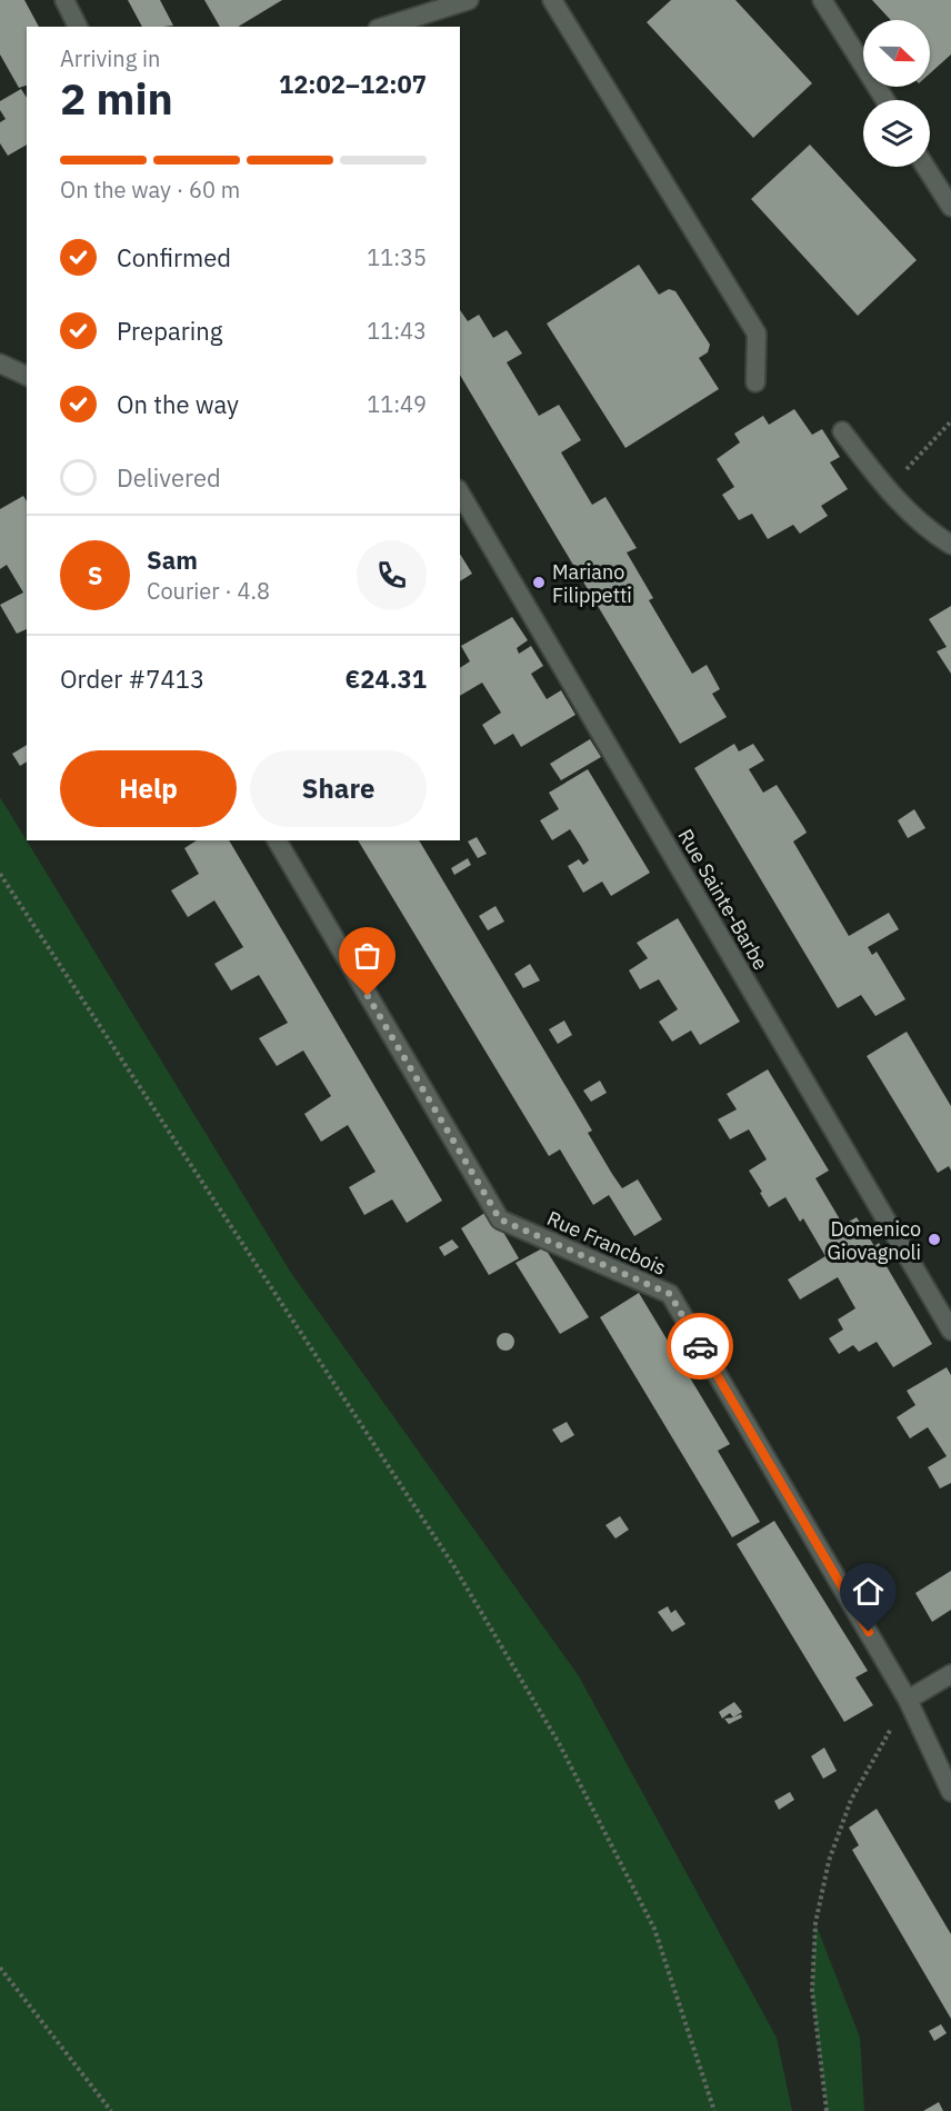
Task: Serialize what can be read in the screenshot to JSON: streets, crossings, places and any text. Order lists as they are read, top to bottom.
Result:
{
  "streets": {
    "street": ["Rue Sainte-Barbe", "Rue Francbois"]
  },
  "places": ["Mariano Filippetti", "Domenico Giovagnoli"],
  "north": "right",
  "page": {
    "heading": ["2 min", "Arriving in", "12:02–12:07"],
    "panel": [
      "Sam",
      "Courier · 4.8",
      "Order #7413",
      "€24.31"
    ],
    "bar": "On the way · 60 m",
    "list": [
      ["Confirmed", "11:35"],
      ["Preparing", "11:43"],
      ["On the way", "11:49"],
      "Delivered"
    ],
    "round": "S",
    "buttons": ["Help", "Share"]
  }
}
